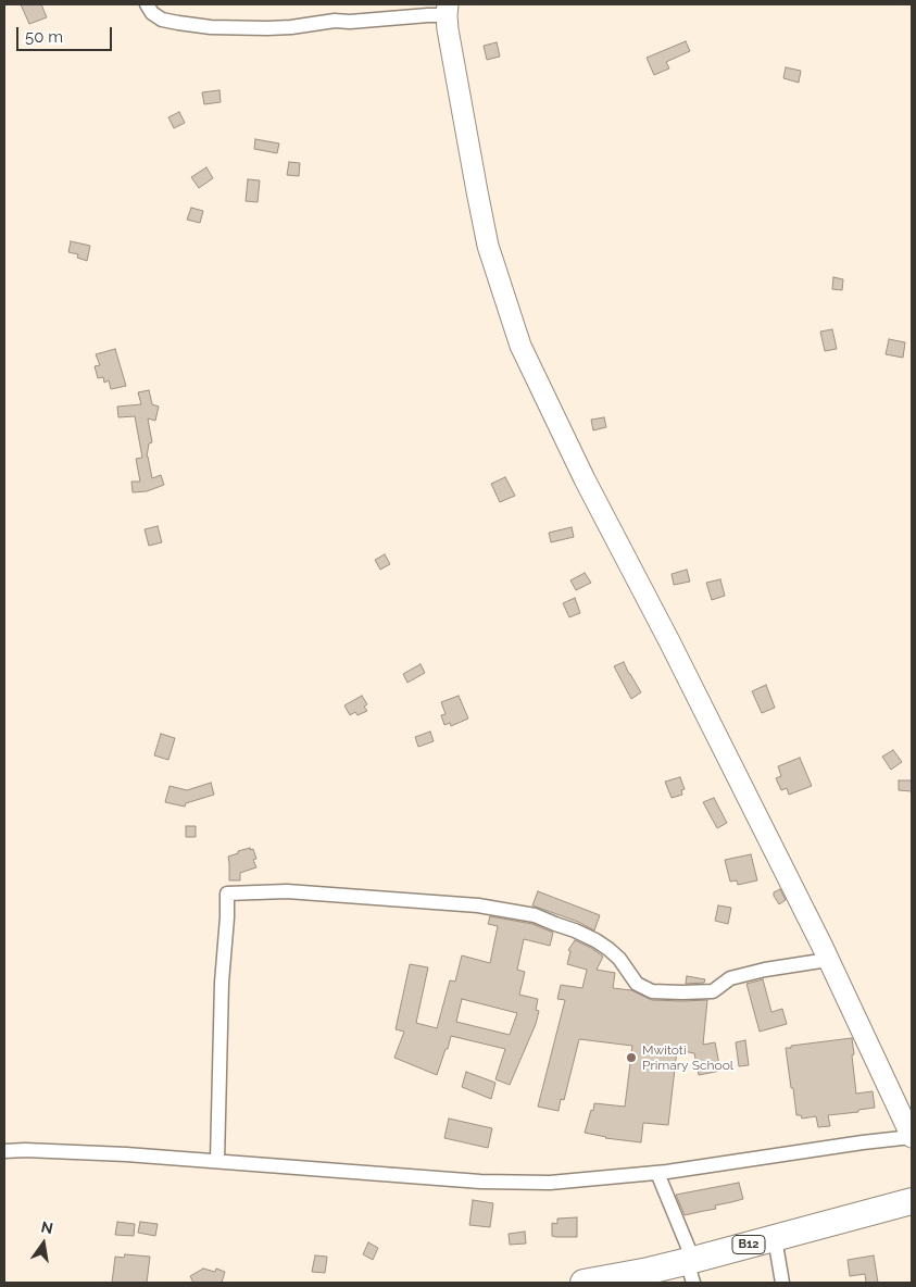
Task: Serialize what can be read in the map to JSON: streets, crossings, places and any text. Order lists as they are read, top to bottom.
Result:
{
  "streets": {
    "highway": ["B12"]
  },
  "places": ["Mwitoti Primary School"],
  "scale_bar": "50 m",
  "north": "top"
}
